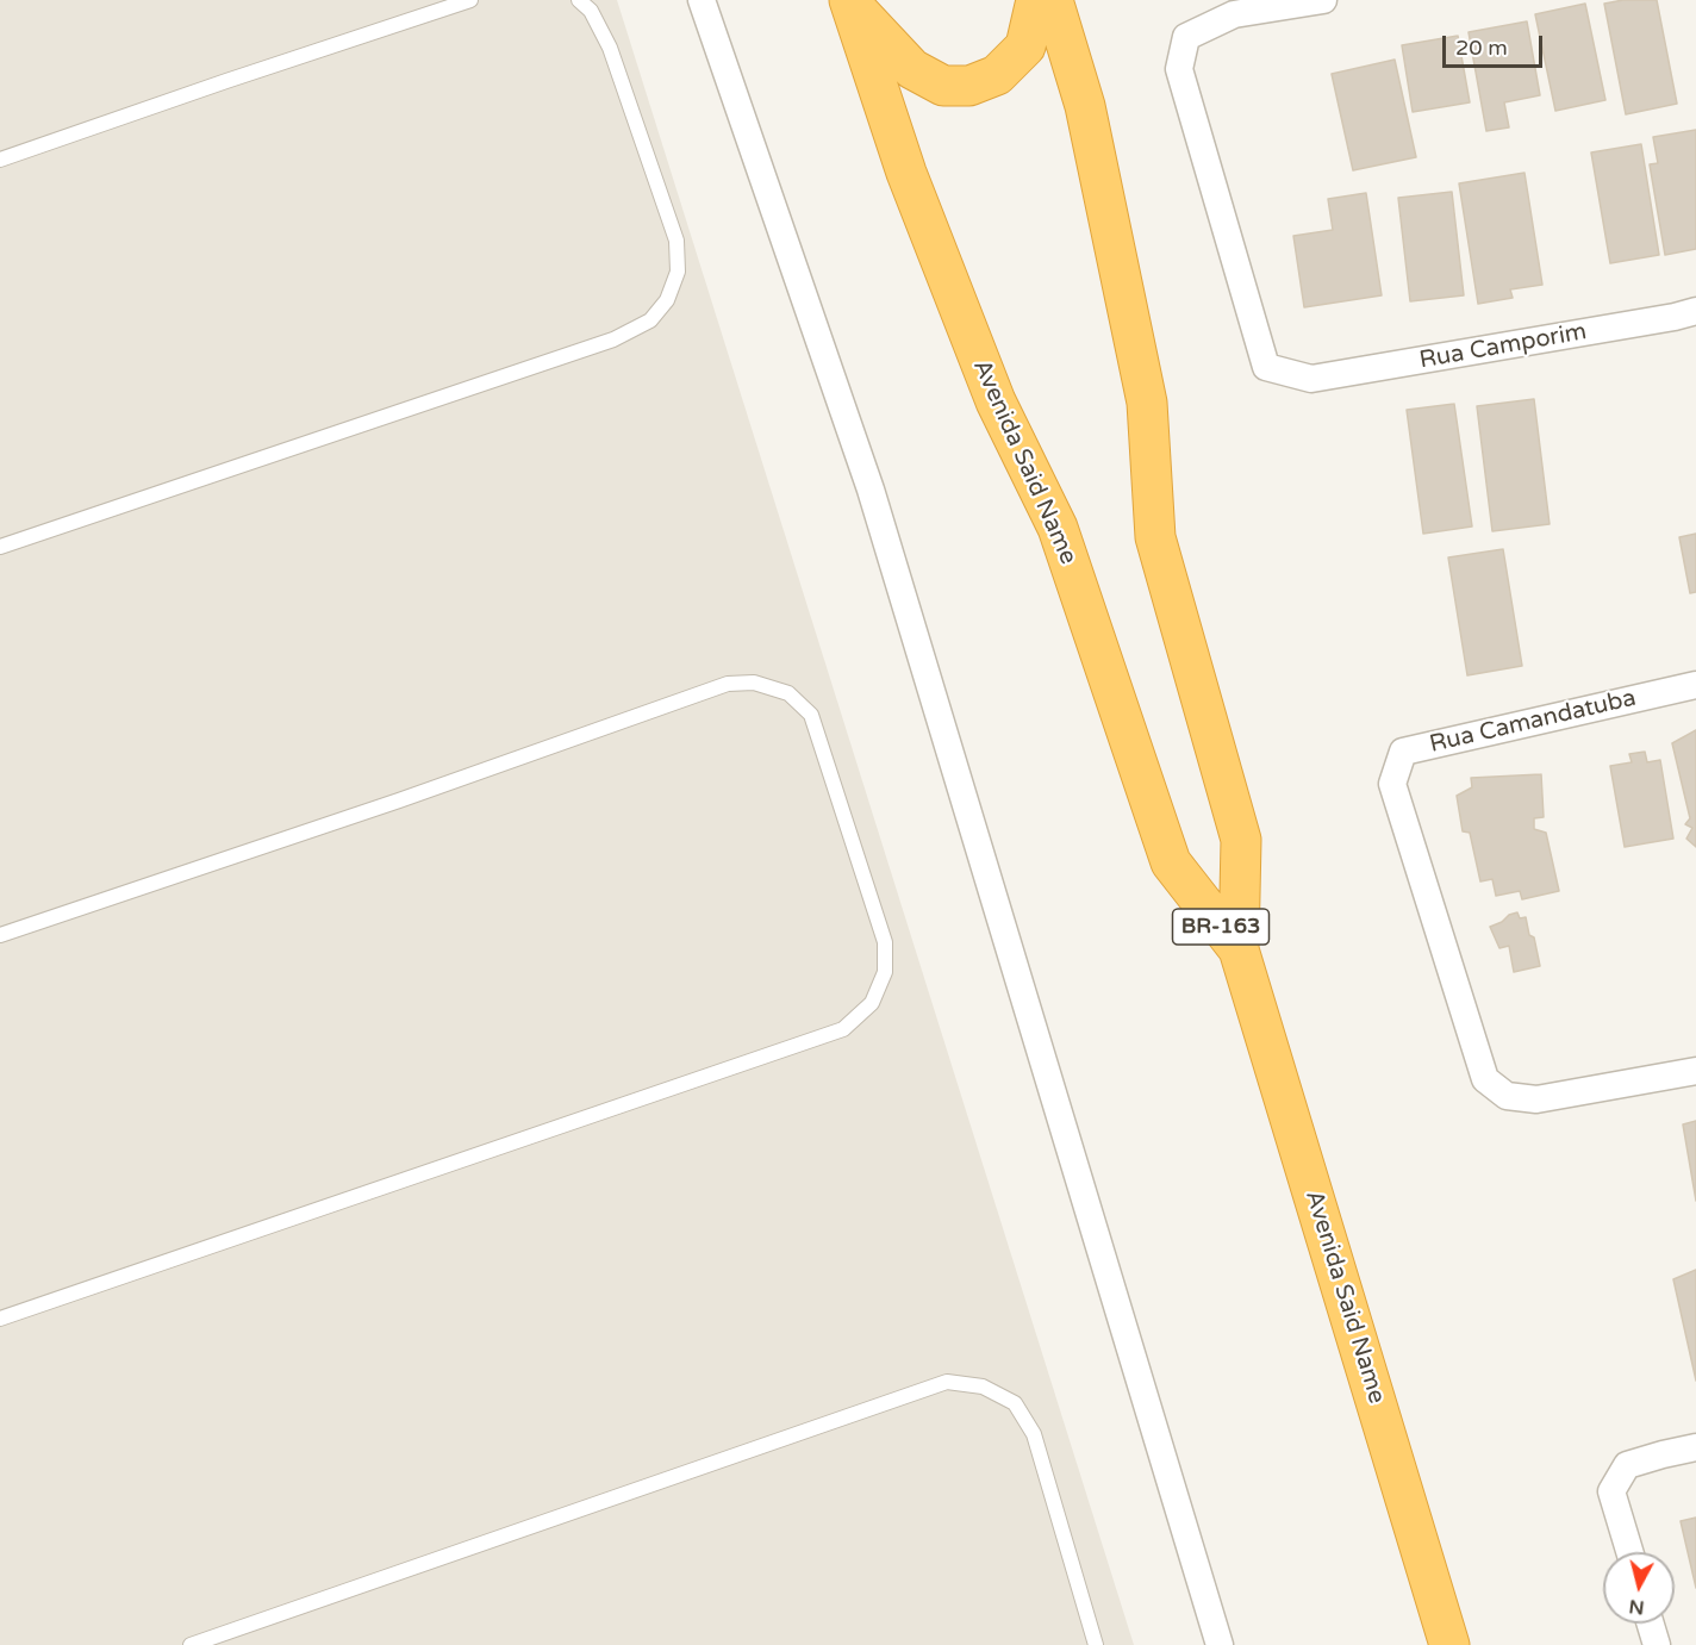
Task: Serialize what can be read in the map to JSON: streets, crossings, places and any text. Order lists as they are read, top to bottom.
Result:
{
  "streets": {
    "highway": ["Avenida Said Name", "BR-163"],
    "street": ["Rua Camporim", "Rua Camandatuba"]
  },
  "scale_bar": "20 m",
  "north": "bottom"
}
